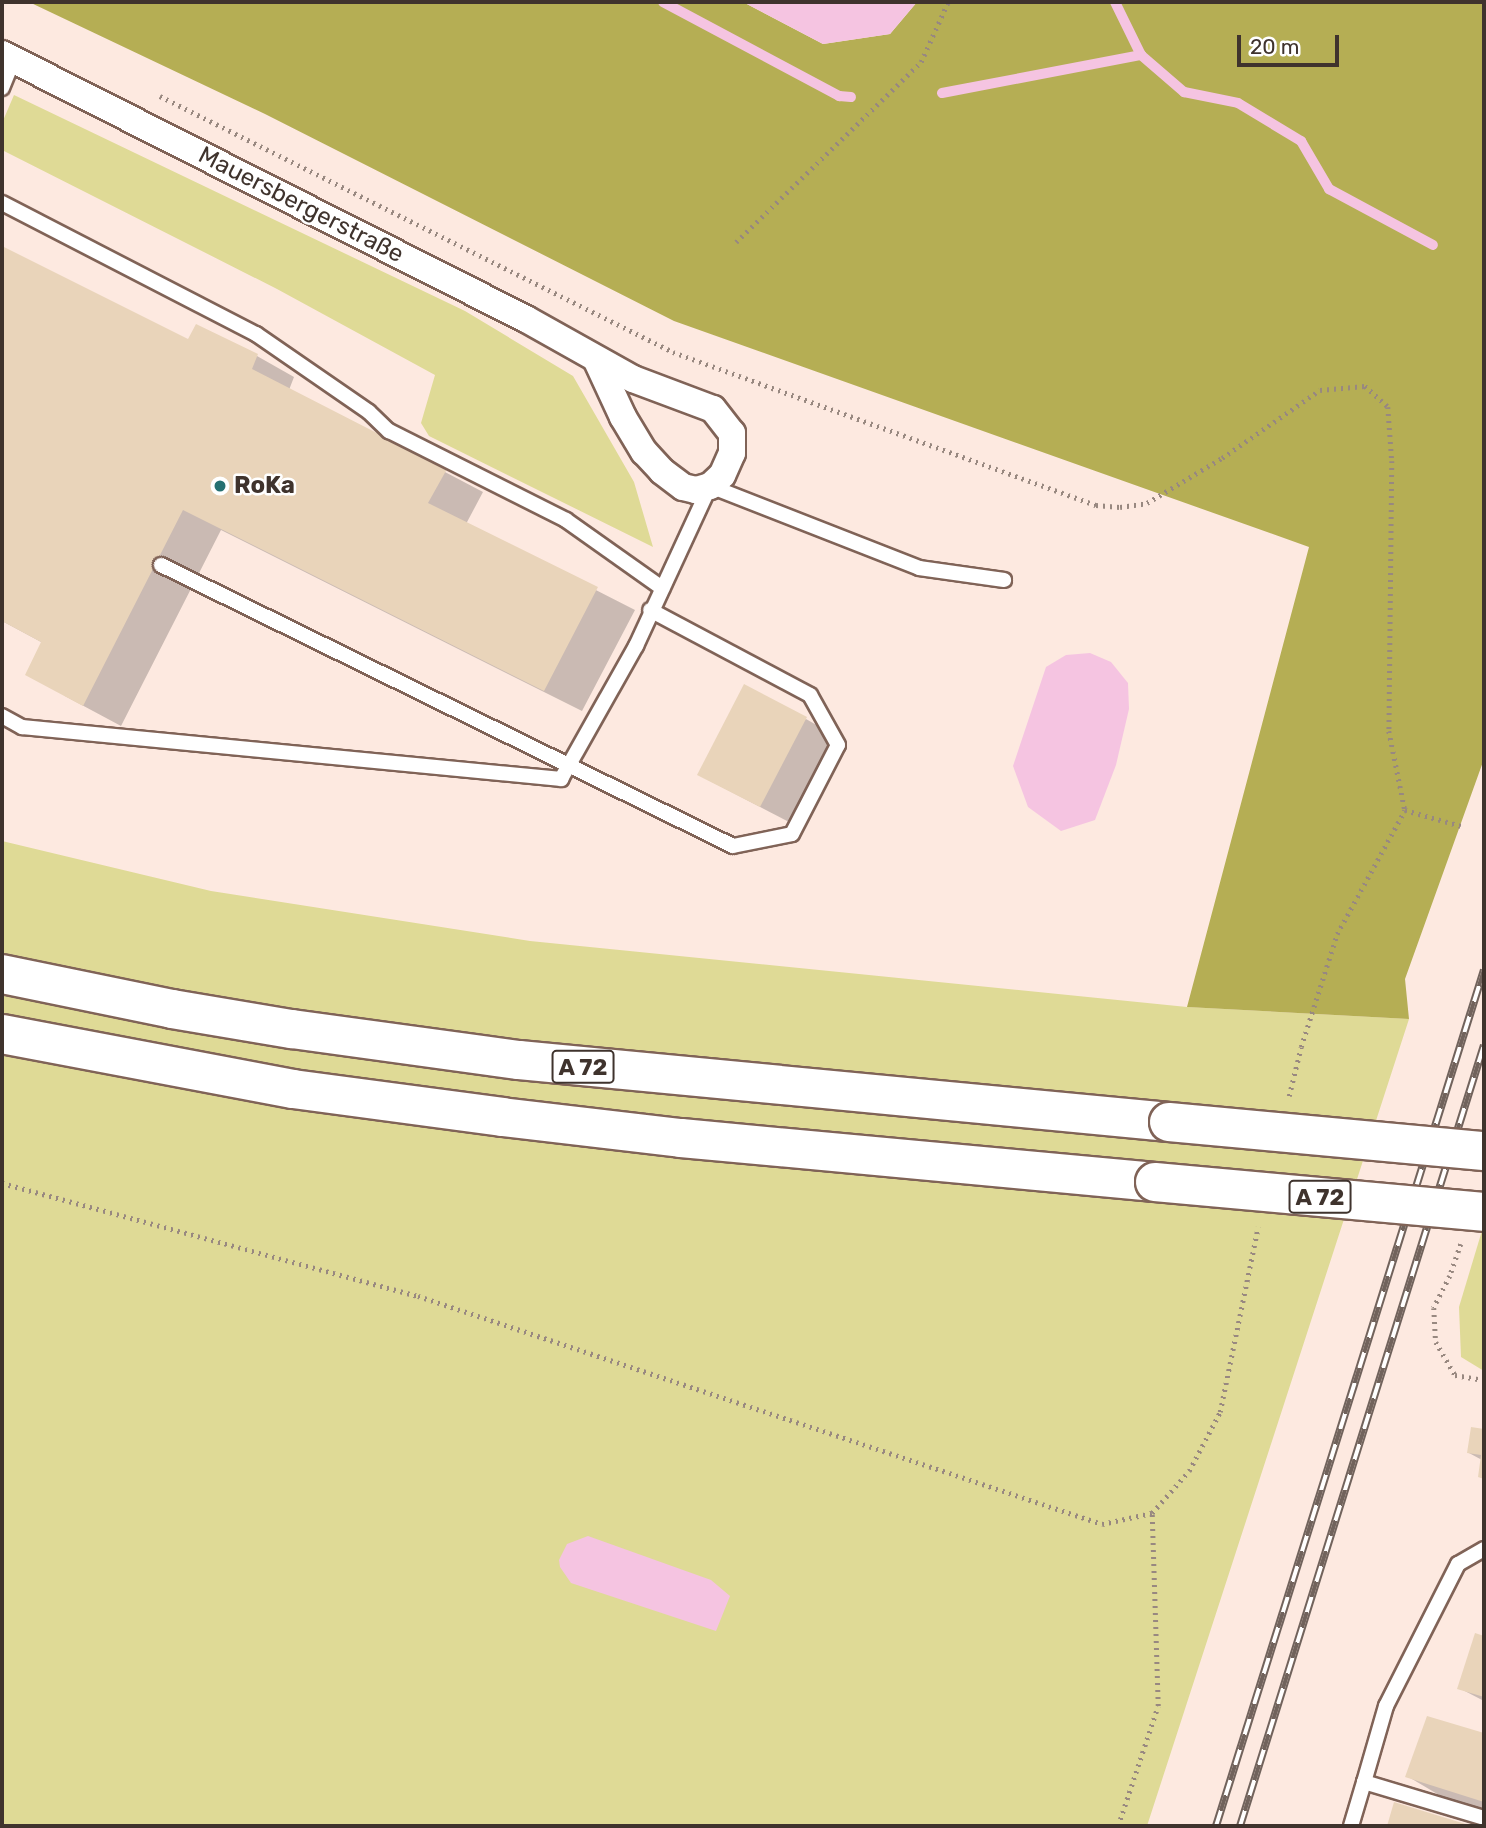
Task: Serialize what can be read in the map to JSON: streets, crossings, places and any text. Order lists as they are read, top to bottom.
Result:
{
  "streets": {
    "highway": ["A 72"],
    "street": ["Mauersbergerstraße"]
  },
  "places": ["RoKa"],
  "scale_bar": "20 m"
}
